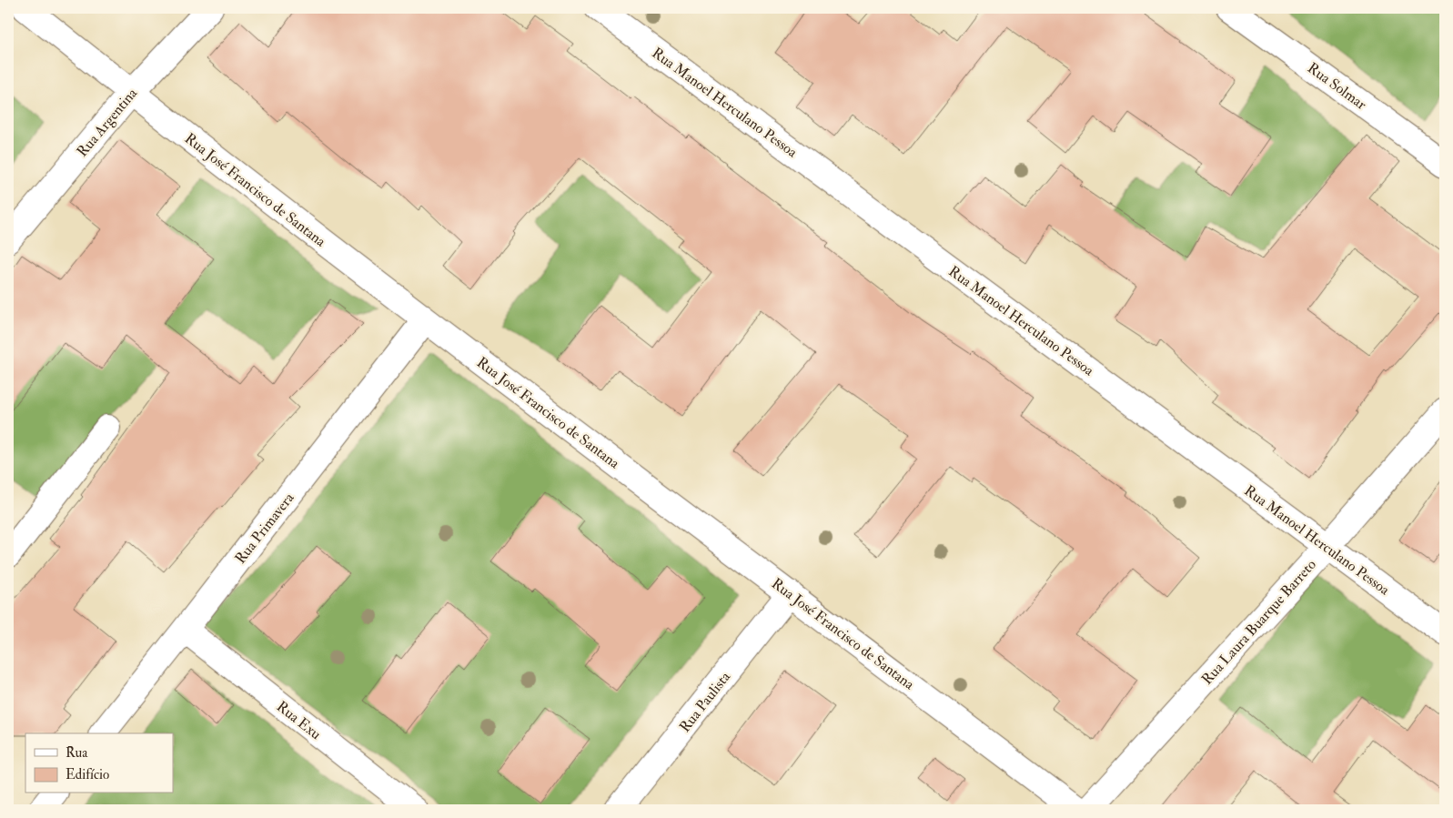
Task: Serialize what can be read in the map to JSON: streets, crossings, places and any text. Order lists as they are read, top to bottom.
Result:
{
  "streets": {
    "street": [
      "Rua Solmar",
      "Rua Manoel Herculano Pessoa",
      "Rua Argentina",
      "Rua José Francisco de Santana",
      "Rua Primavera",
      "Rua Laura Buarque Barreto",
      "Rua Paulista",
      "Rua Exu"
    ]
  },
  "crossings": [
    ["Rua Manoel Herculano Pessoa", "Rua Laura Buarque Barreto"],
    ["Rua Argentina", "Rua José Francisco de Santana"],
    ["Rua José Francisco de Santana", "Rua Primavera"],
    ["Rua José Francisco de Santana", "Rua Paulista"],
    ["Rua Primavera", "Rua Exu"]
  ],
  "legend": ["Rua", "Edifício"]
}
